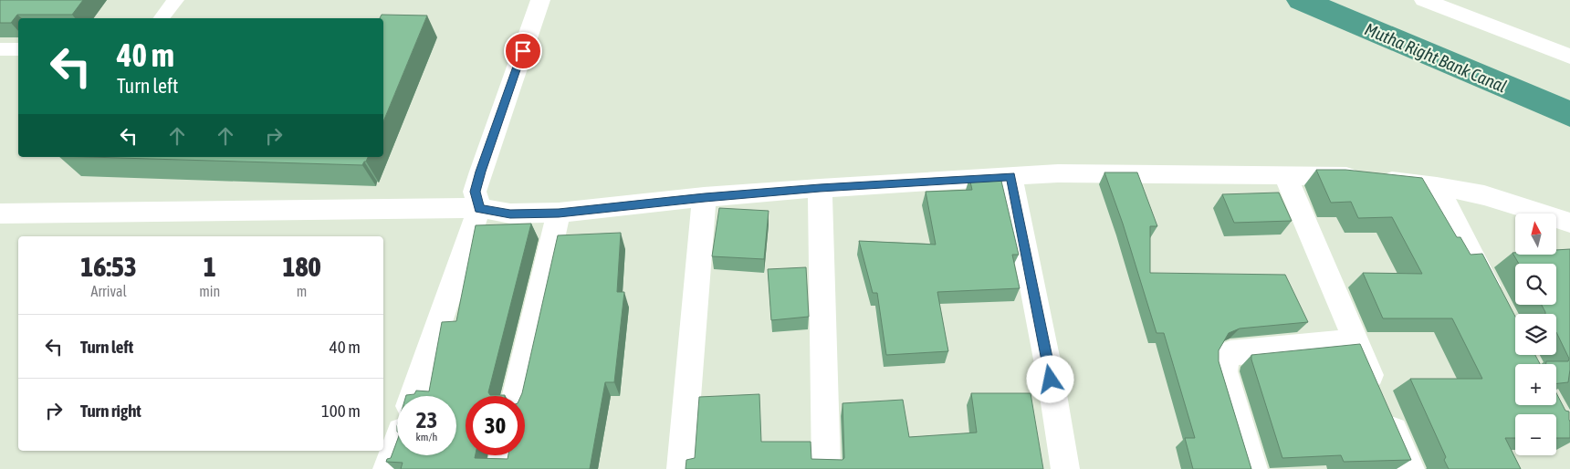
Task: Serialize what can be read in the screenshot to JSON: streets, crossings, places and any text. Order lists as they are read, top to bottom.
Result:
{
  "water": ["Mutha Right Bank Canal"],
  "north": "top",
  "page": {
    "turn": ["40 m", "Turn left"],
    "map_buttons": ["+", "−"],
    "eta": [
      "16:53",
      "Arrival",
      "1",
      "min",
      "180",
      "m"
    ],
    "list": [
      {
        "name": "Turn left",
        "value": "40 m"
      },
      {
        "name": "Turn right",
        "value": "100 m"
      }
    ],
    "speed": "23 km/h",
    "limit": "30"
  }
}
